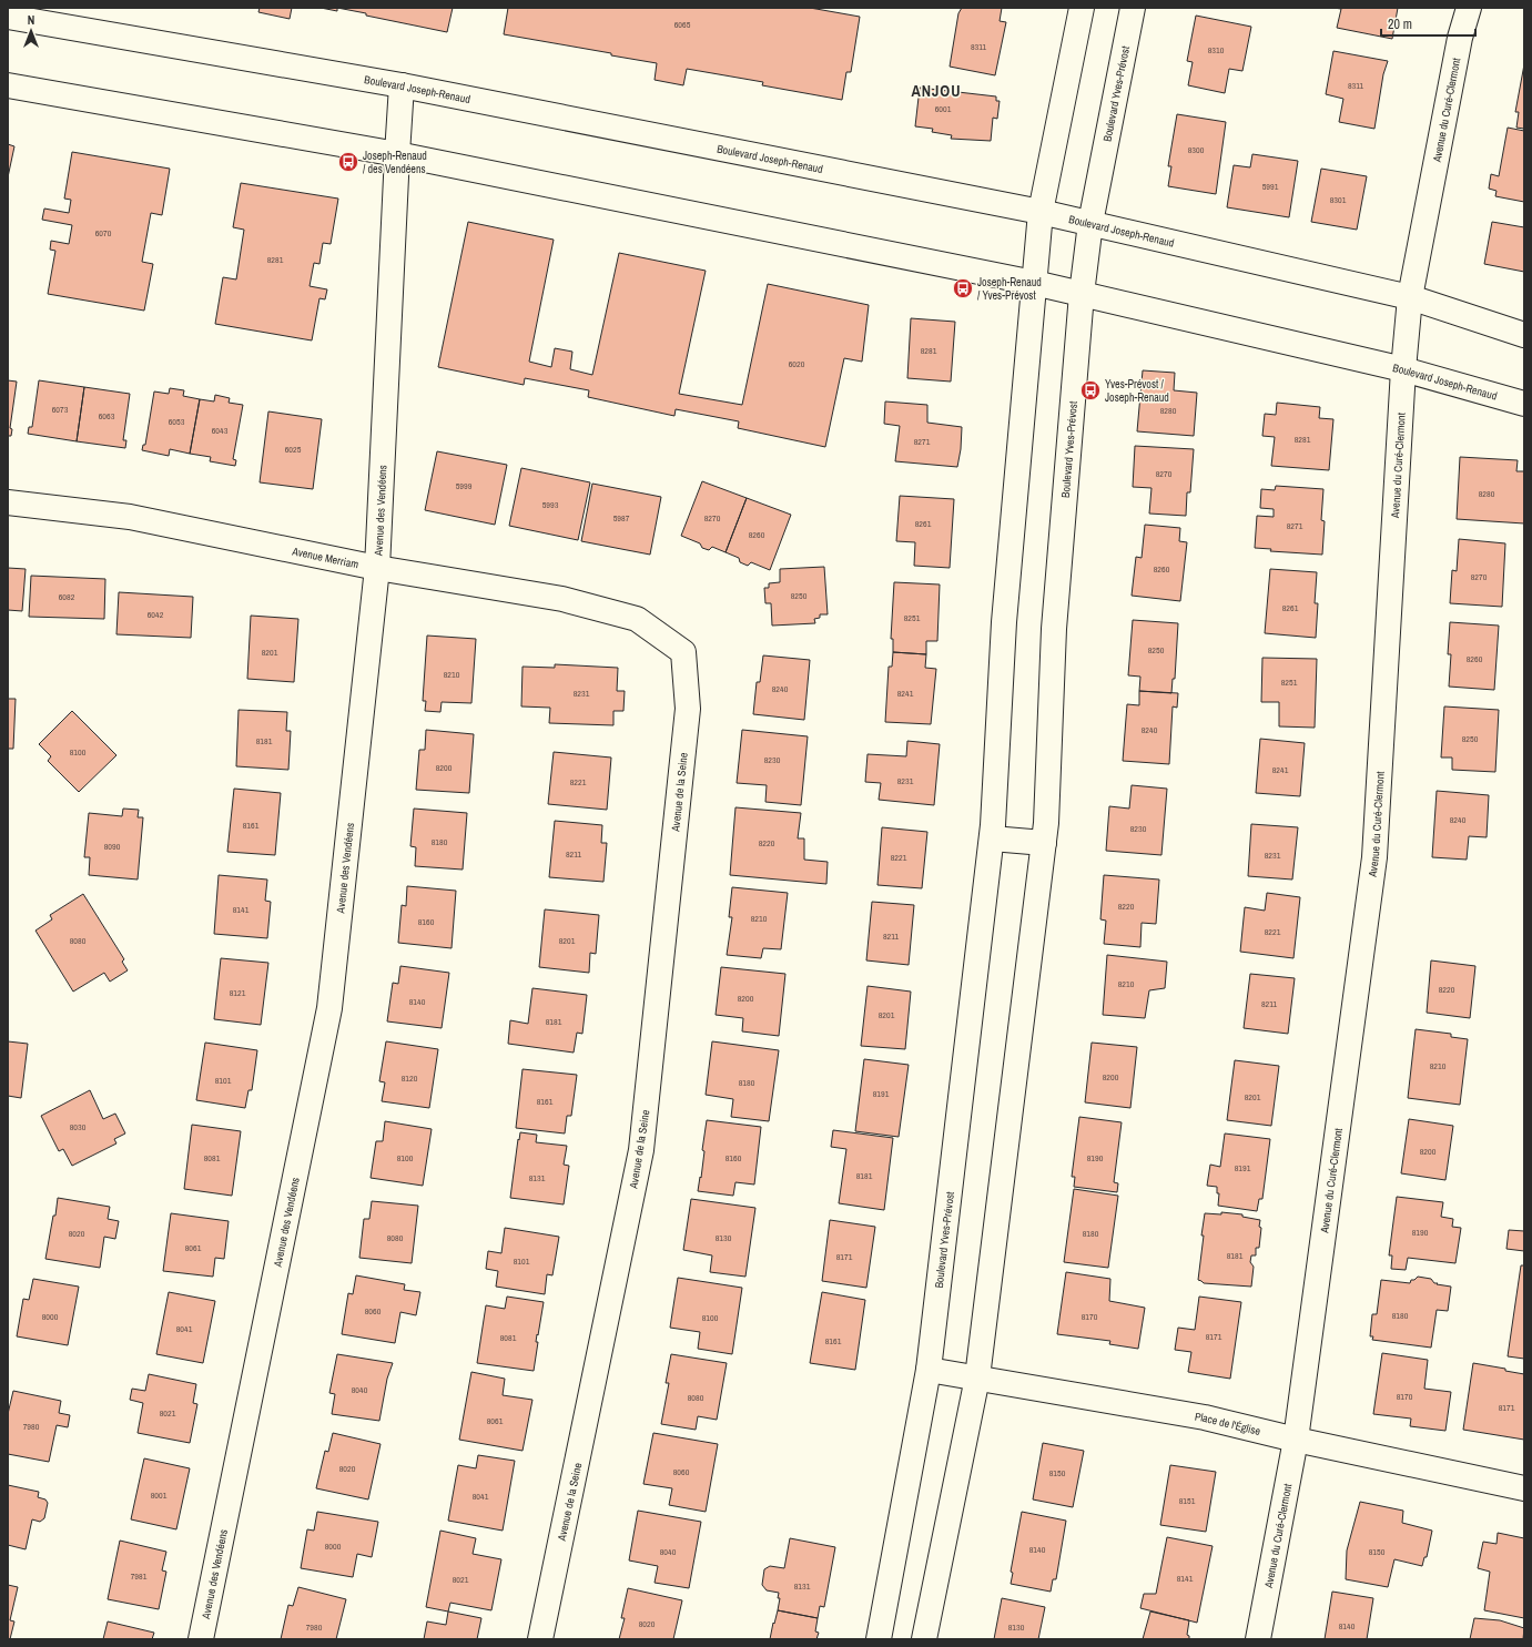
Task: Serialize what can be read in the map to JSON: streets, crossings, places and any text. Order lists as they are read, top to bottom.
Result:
{
  "streets": {
    "street": [
      "Boulevard Joseph-Renaud",
      "Boulevard Yves-Prévost",
      "Avenue du Curé-Clermont",
      "Avenue des Vendéens",
      "Avenue Merriam",
      "Avenue de la Seine",
      "Place de l'Église"
    ]
  },
  "crossings": [
    ["Boulevard Joseph-Renaud", "Boulevard Yves-Prévost"],
    ["Boulevard Joseph-Renaud", "Avenue du Curé-Clermont"],
    ["Boulevard Joseph-Renaud", "Avenue des Vendéens"],
    ["Boulevard Yves-Prévost", "Place de l'Église"],
    ["Avenue du Curé-Clermont", "Place de l'Église"],
    ["Avenue des Vendéens", "Avenue Merriam"],
    ["Avenue Merriam", "Avenue de la Seine"]
  ],
  "districts": ["ANJOU"],
  "places": {
    "bus stop": ["Joseph-Renaud / des Vendéens", "Joseph-Renaud / Yves-Prévost", "Yves-Prévost / Joseph-Renaud"]
  },
  "house_numbers": [
    "6065",
    "8311",
    "8310",
    "8311",
    "6001",
    "8300",
    "5991",
    "8301",
    "6070",
    "8281",
    "8281",
    "6020",
    "6073",
    "8280",
    "6063",
    "6053",
    "6043",
    "8281",
    "8271",
    "6025",
    "8270",
    "5999",
    "8280",
    "5993",
    "5987",
    "8270",
    "8261",
    "8271",
    "8260",
    "8260",
    "8270",
    "8250",
    "6082",
    "8261",
    "6042",
    "8251",
    "8250",
    "8201",
    "8260",
    "8210",
    "8251",
    "8240",
    "8231",
    "8241",
    "8240",
    "8250",
    "8181",
    "8100",
    "8230",
    "8200",
    "8241",
    "8231",
    "8221",
    "8240",
    "8161",
    "8230",
    "8180",
    "8220",
    "8090",
    "8211",
    "8231",
    "8221",
    "8220",
    "8141",
    "8210",
    "8160",
    "8221",
    "8211",
    "8080",
    "8201",
    "8210",
    "8220",
    "8121",
    "8200",
    "8140",
    "8211",
    "8201",
    "8181",
    "8210",
    "8200",
    "8120",
    "8101",
    "8180",
    "8191",
    "8201",
    "8161",
    "8030",
    "8200",
    "8081",
    "8100",
    "8160",
    "8190",
    "8191",
    "8181",
    "8131",
    "8190",
    "8020",
    "8180",
    "8080",
    "8130",
    "8061",
    "8181",
    "8171",
    "8101",
    "8060",
    "8180",
    "8000",
    "8170",
    "8100",
    "8041",
    "8171",
    "8081",
    "8161",
    "8040",
    "8170",
    "8080",
    "8171",
    "8021",
    "8061",
    "7980",
    "8020",
    "8060",
    "8150",
    "8001",
    "8041",
    "8151",
    "8000",
    "8140",
    "8040",
    "8150",
    "7981",
    "8141",
    "8021",
    "8131",
    "8020",
    "8140",
    "7980",
    "8130"
  ],
  "scale_bar": "20 m",
  "north": "top"
}
